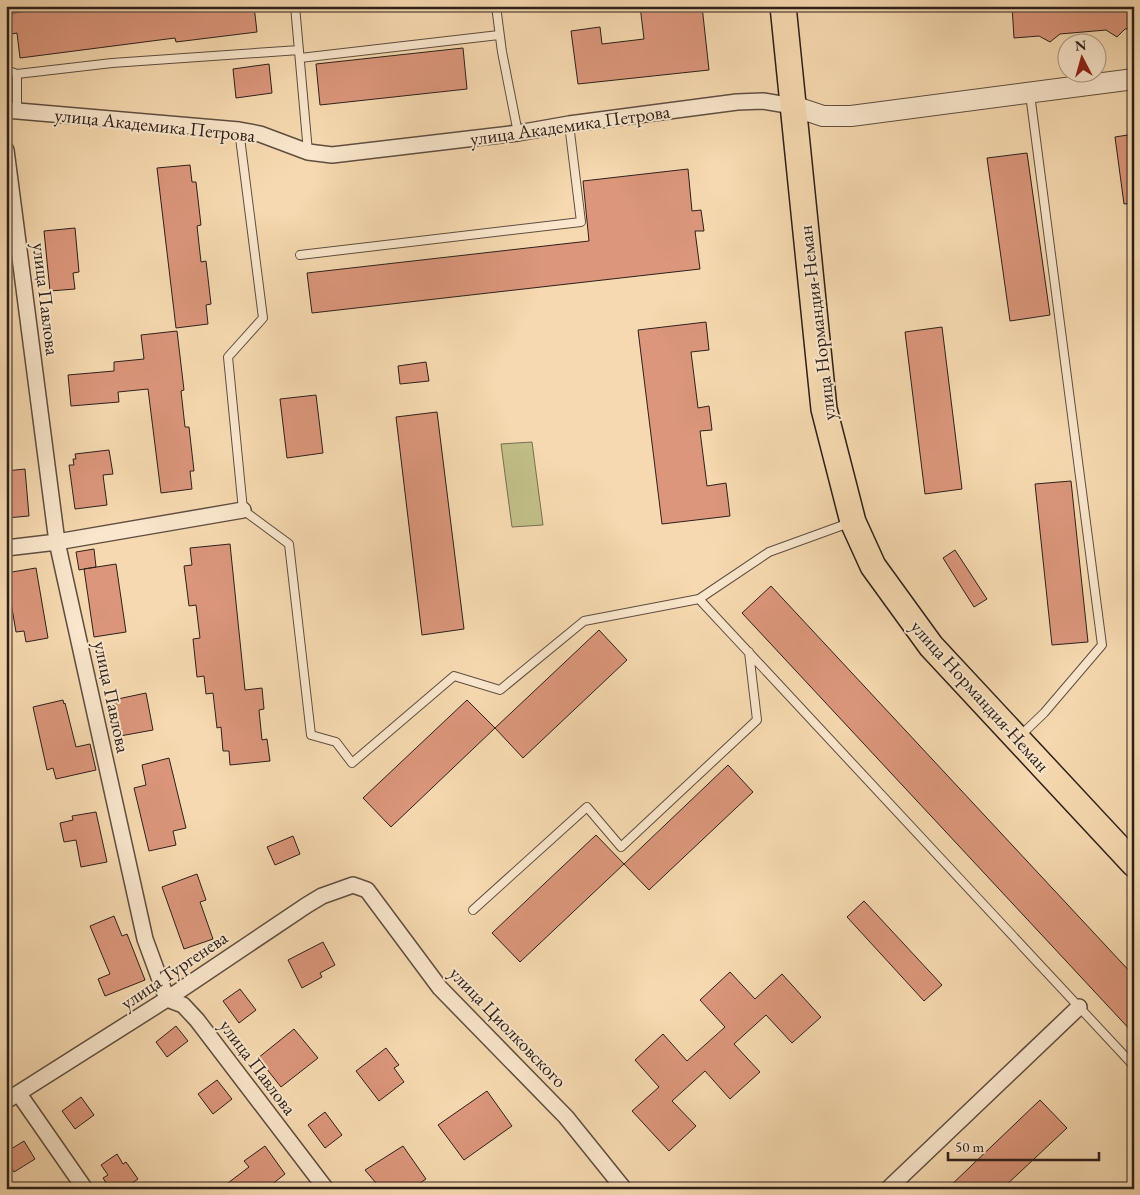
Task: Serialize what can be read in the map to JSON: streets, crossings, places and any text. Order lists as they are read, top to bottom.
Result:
{
  "streets": {
    "main road": ["улица Нормандия-Неман"],
    "street": [
      "улица Академика Петрова",
      "улица Павлова",
      "улица Тургенева",
      "улица Циолковского"
    ]
  },
  "crossings": [
    ["улица Академика Петрова", "улица Нормандия-Неман"],
    ["улица Павлова", "улица Тургенева"],
    ["улица Тургенева", "улица Циолковского"]
  ],
  "scale_bar": "50 m",
  "north": "top"
}
